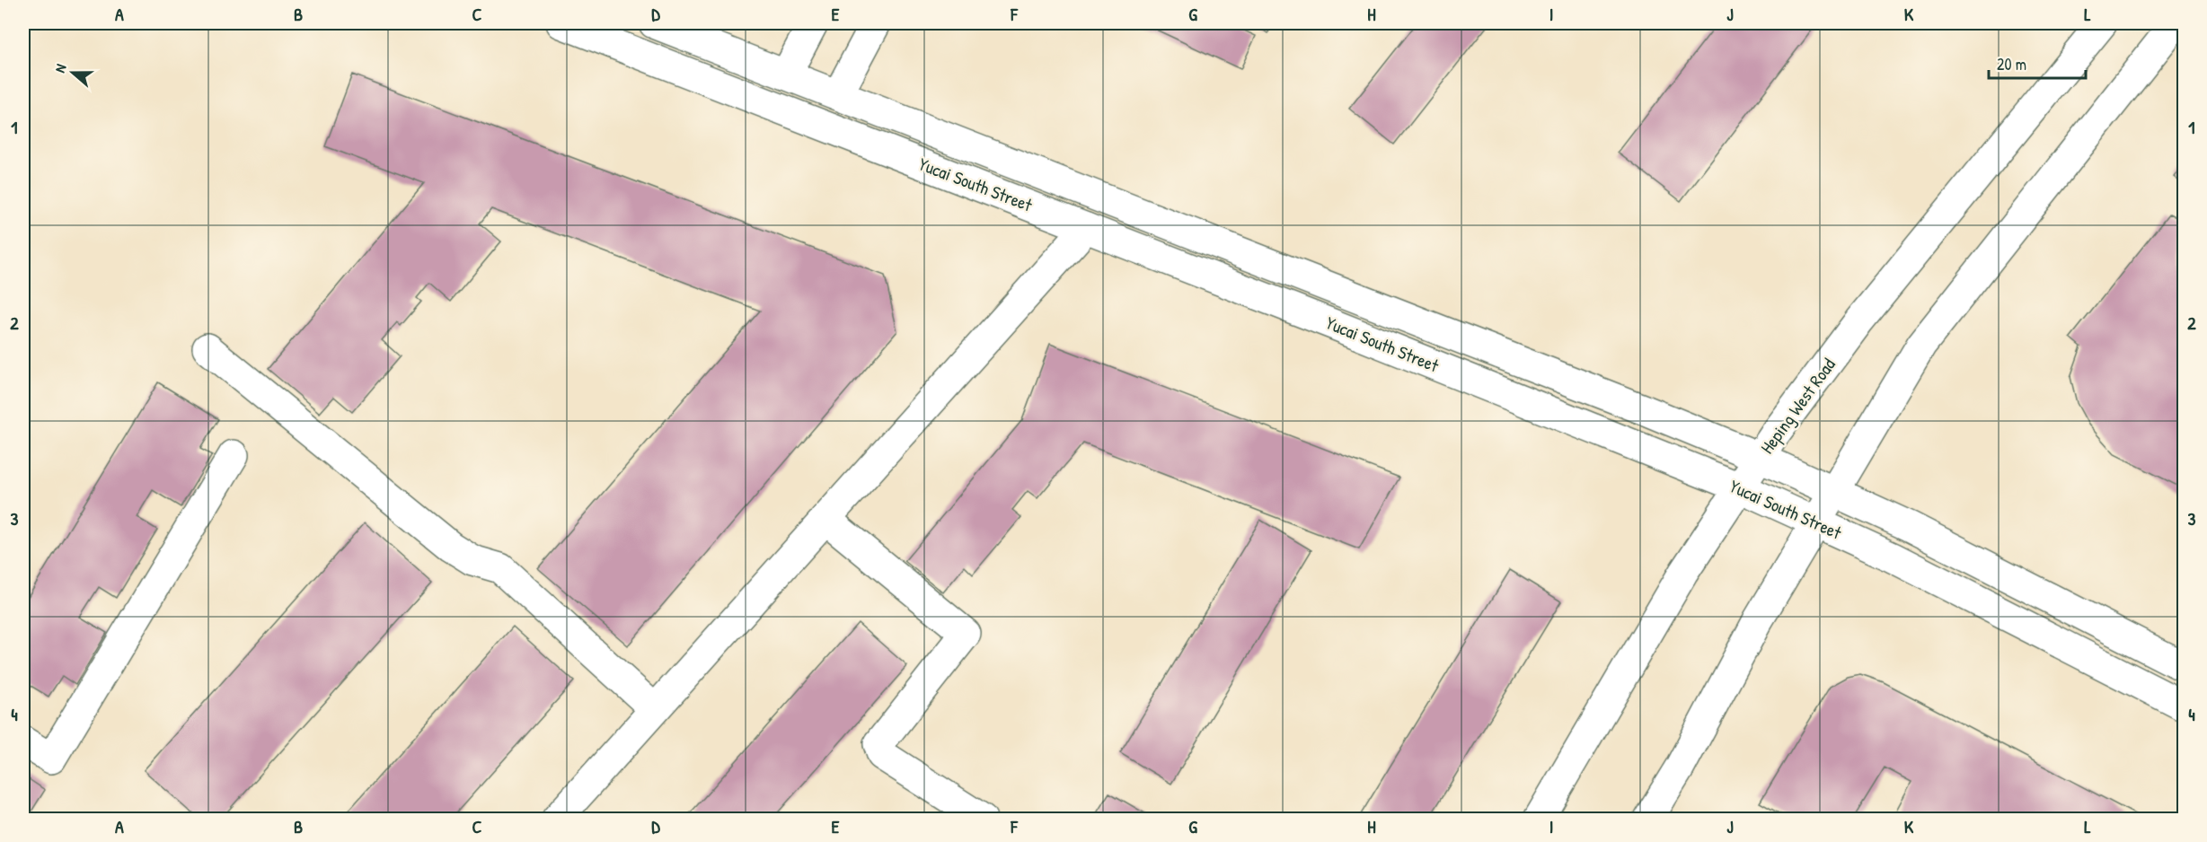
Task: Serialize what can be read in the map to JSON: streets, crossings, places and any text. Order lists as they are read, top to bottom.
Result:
{
  "streets": {
    "main road": ["Yucai South Street", "Heping West Road"]
  },
  "crossings": [
    ["Yucai South Street", "Heping West Road"]
  ],
  "scale_bar": "20 m",
  "north": "left",
  "grid": {
    "columns": [
      "A",
      "B",
      "C",
      "D",
      "E",
      "F",
      "G",
      "H",
      "I",
      "J",
      "K",
      "L"
    ],
    "rows": [
      "1",
      "2",
      "3",
      "4"
    ]
  }
}
